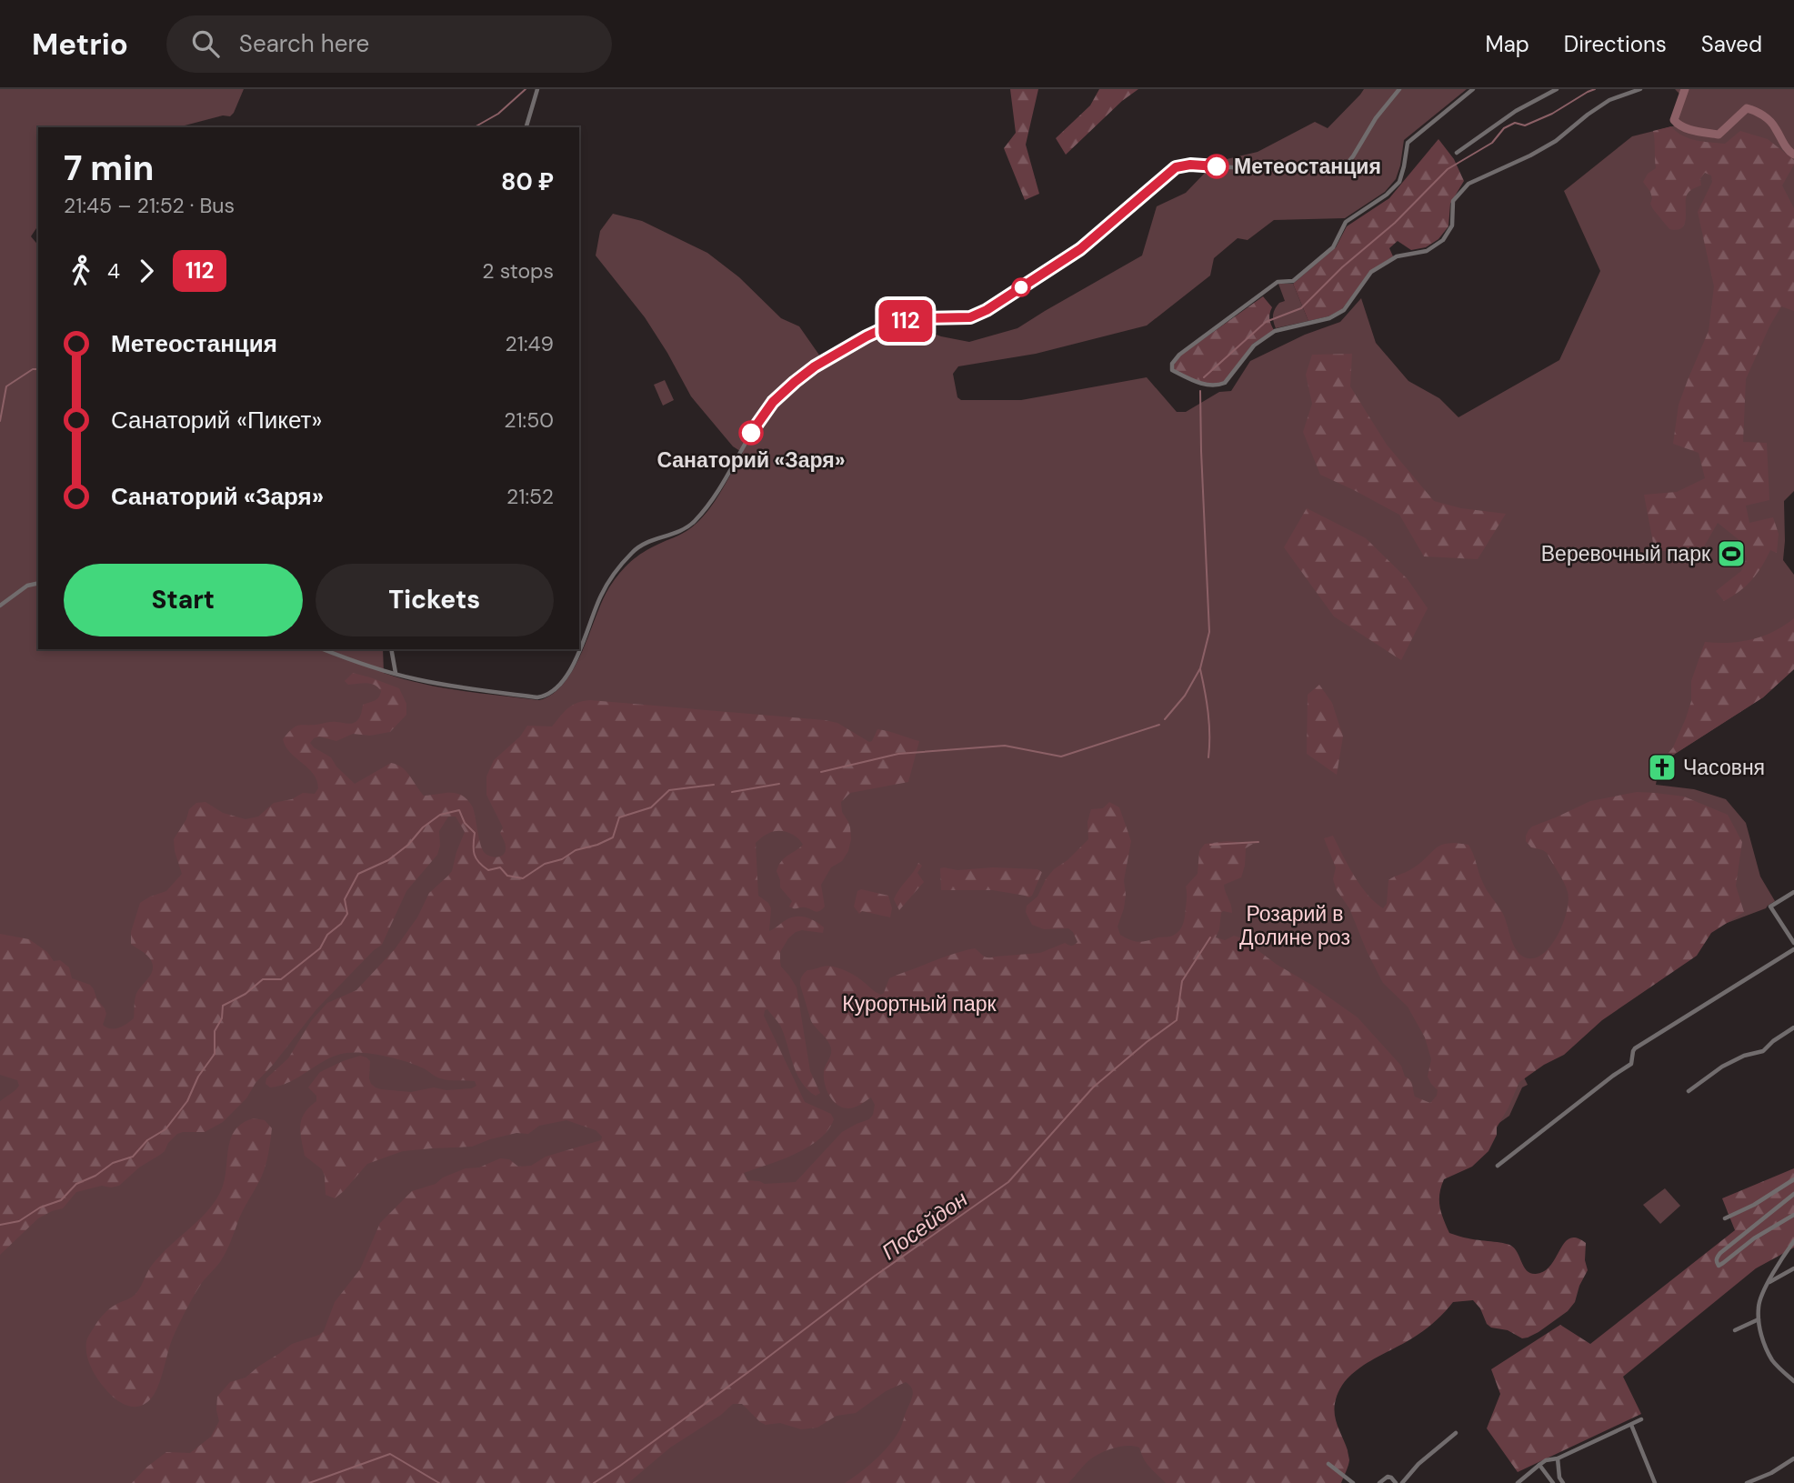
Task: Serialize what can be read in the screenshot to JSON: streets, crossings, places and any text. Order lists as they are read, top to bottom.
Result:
{
  "water": ["Посейдон"],
  "parks": ["Розарий в Долине роз", "Курортный парк"],
  "places": {
    "other": ["Метеостанция", "Санаторий «Заря»"],
    "sports": ["Веревочный парк"],
    "church": ["Часовня"]
  },
  "lines": ["bus line 112"],
  "page": {
    "header": "Metrio",
    "search": "Search here",
    "nav": ["Map", "Directions", "Saved"],
    "on_map": "112",
    "heading": ["7 min", "21:45 – 21:52 · Bus", "80 ₽"],
    "legs": ["4", "112", "2 stops"],
    "list": [
      {
        "name": "Метеостанция",
        "value": "21:49"
      },
      {
        "name": "Санаторий «Пикет»",
        "value": "21:50"
      },
      {
        "name": "Санаторий «Заря»",
        "value": "21:52"
      }
    ],
    "buttons": ["Start", "Tickets"]
  }
}
